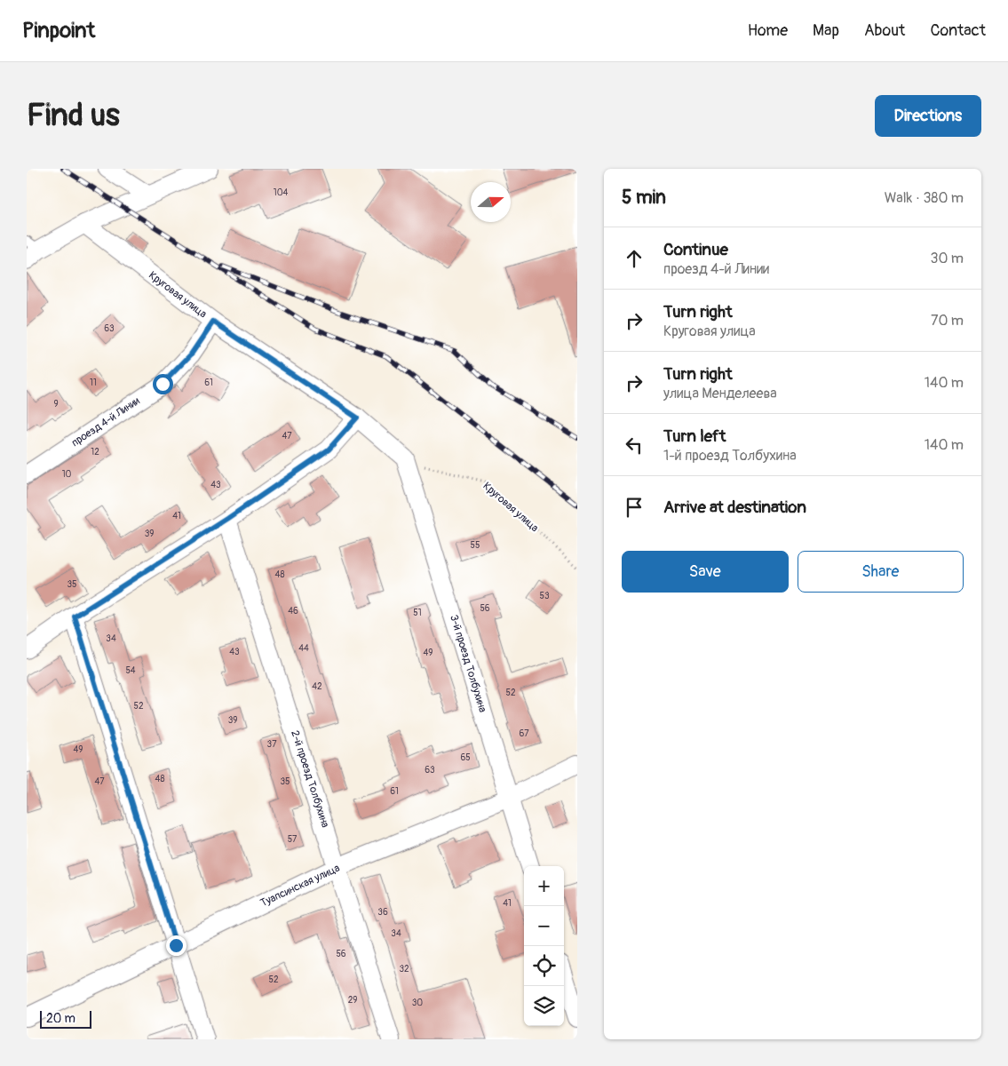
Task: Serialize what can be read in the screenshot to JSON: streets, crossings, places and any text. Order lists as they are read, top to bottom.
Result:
{
  "streets": {
    "street": [
      "Круговая улица",
      "проезд 4-й Линии",
      "3-й проезд Толбухина",
      "2-й проезд Толбухина",
      "Туапсинская улица"
    ]
  },
  "crossings": [
    ["Круговая улица", "проезд 4-й Линии"],
    ["Круговая улица", "3-й проезд Толбухина"],
    ["3-й проезд Толбухина", "Туапсинская улица"],
    ["2-й проезд Толбухина", "Туапсинская улица"]
  ],
  "house_numbers": [
    "104",
    "63",
    "11",
    "61",
    "9",
    "47",
    "12",
    "10",
    "43",
    "41",
    "39",
    "55",
    "48",
    "35",
    "53",
    "56",
    "46",
    "51",
    "34",
    "44",
    "43",
    "49",
    "54",
    "42",
    "52",
    "52",
    "39",
    "67",
    "37",
    "49",
    "65",
    "63",
    "48",
    "47",
    "35",
    "61",
    "57",
    "41",
    "36",
    "34",
    "56",
    "32",
    "52",
    "29",
    "30"
  ],
  "scale_bar": "20 m",
  "north": "right",
  "page": {
    "header": "Pinpoint",
    "nav": [
      "Home",
      "Map",
      "About",
      "Contact"
    ],
    "buttons": [
      "Directions",
      ["Save", "Share"]
    ],
    "title": "Find us",
    "heading": ["5 min", "Walk · 380 m"],
    "list": [
      ["Continue", "проезд 4-й Линии", "30 m"],
      ["Turn right", "Круговая улица", "70 m"],
      ["Turn right", "улица Менделеева", "140 m"],
      ["Turn left", "1-й проезд Толбухина", "140 m"],
      "Arrive at destination"
    ],
    "map_buttons": ["+", "−"],
    "scale": "20 m"
  }
}
